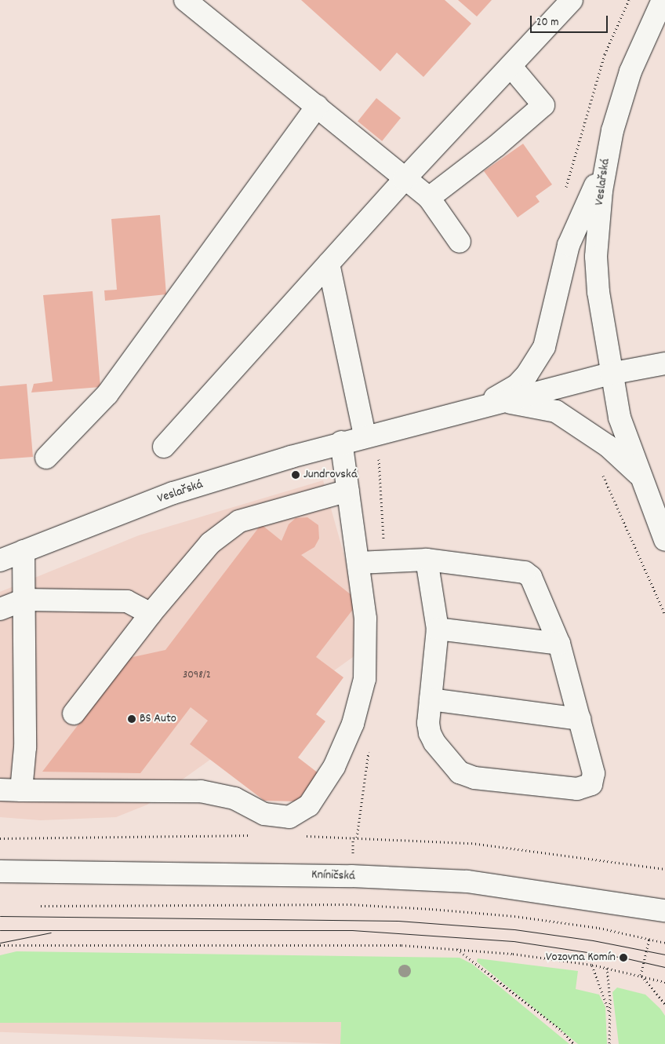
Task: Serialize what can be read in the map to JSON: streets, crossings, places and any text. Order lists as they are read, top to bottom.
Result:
{
  "streets": {
    "street": ["Veslařská", "Kníničská"]
  },
  "places": ["Jundrovská", "BS Auto", "Vozovna Komín"],
  "house_numbers": ["3098/2"],
  "scale_bar": "20 m"
}
